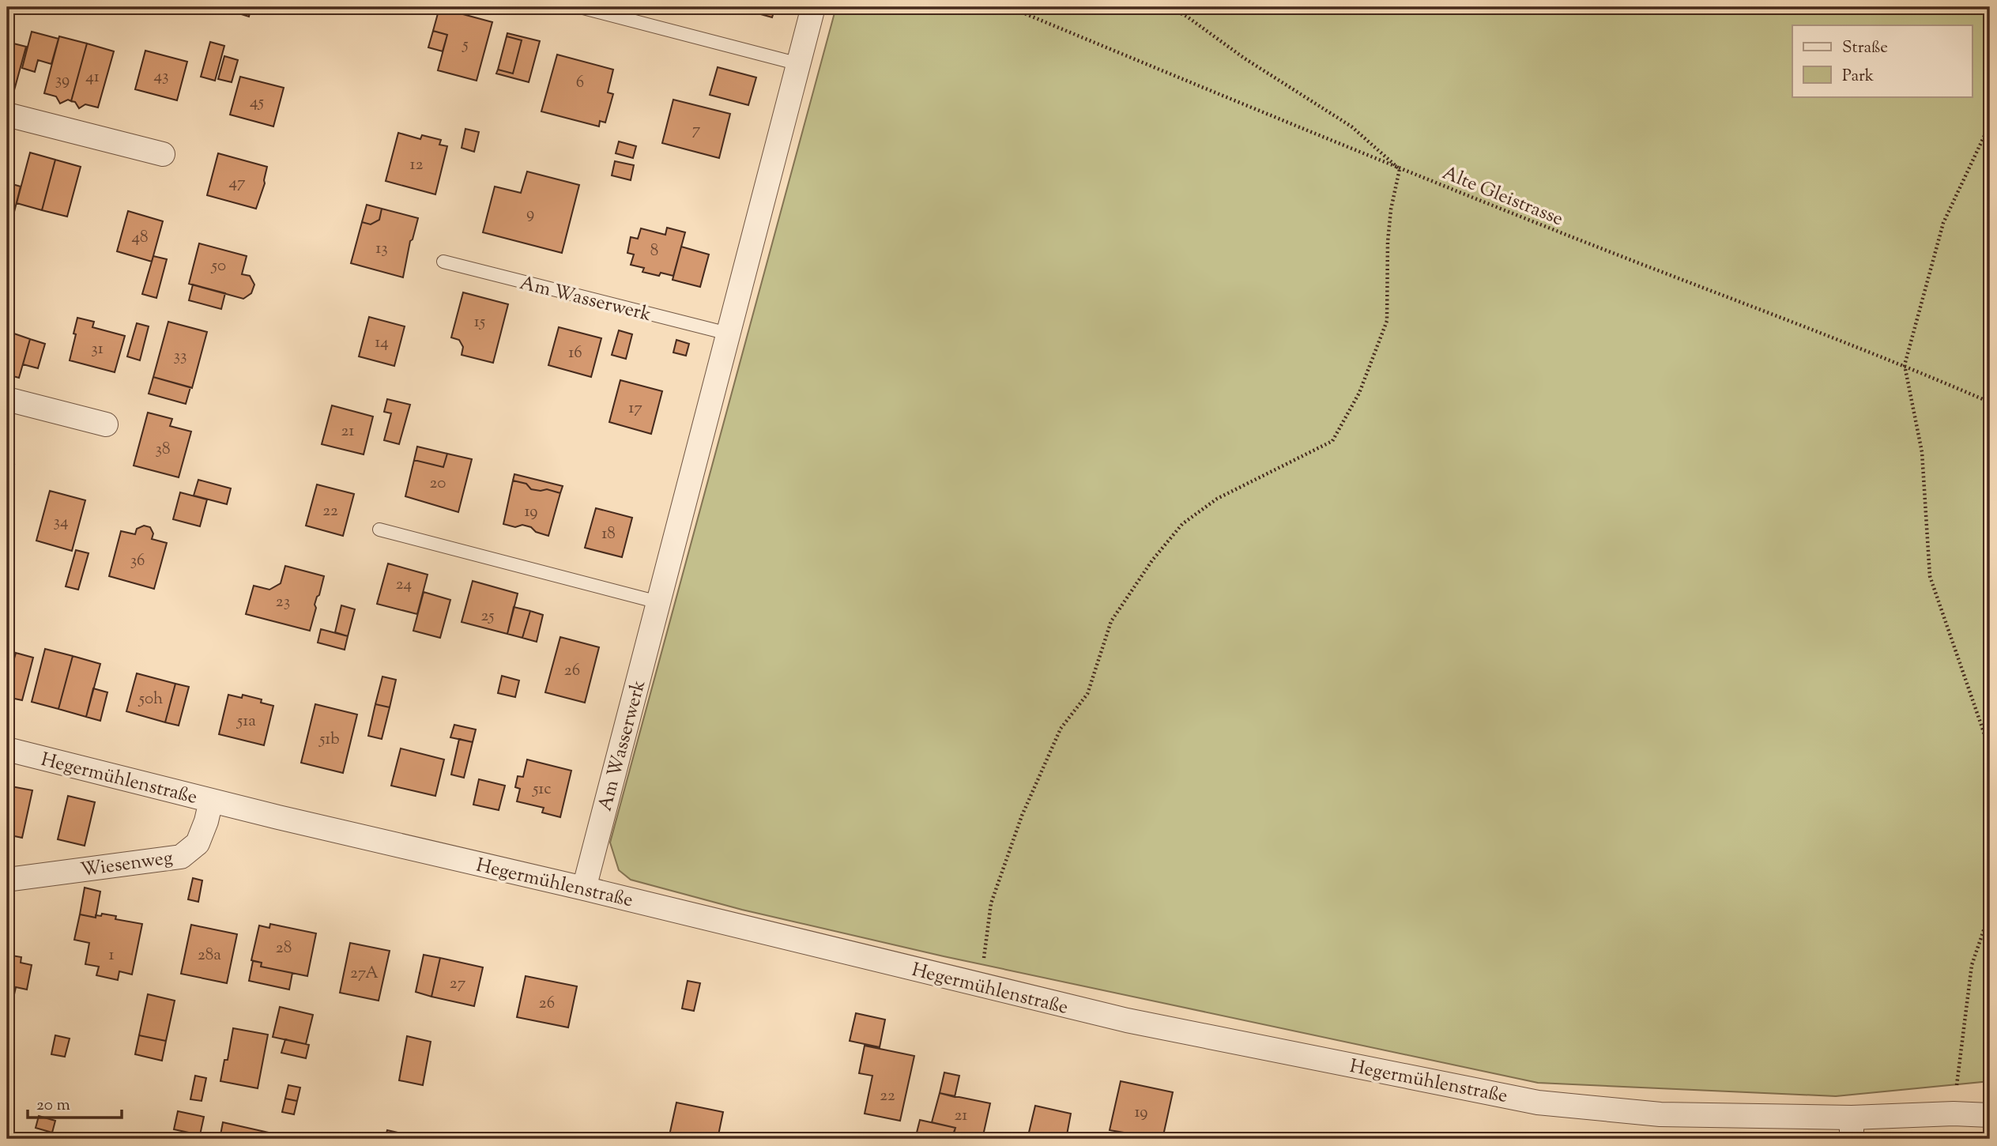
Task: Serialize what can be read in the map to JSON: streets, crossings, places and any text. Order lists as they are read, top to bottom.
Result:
{
  "streets": {
    "street": ["Am Wasserwerk", "Hegermühlenstraße", "Wiesenweg"],
    "path": ["Alte Gleistrasse"]
  },
  "crossings": [
    ["Am Wasserwerk", "Hegermühlenstraße"],
    ["Hegermühlenstraße", "Wiesenweg"]
  ],
  "house_numbers": [
    "5",
    "43",
    "41",
    "39",
    "6",
    "45",
    "7",
    "12",
    "47",
    "9",
    "48",
    "13",
    "8",
    "50",
    "15",
    "14",
    "31",
    "16",
    "33",
    "17",
    "21",
    "38",
    "20",
    "22",
    "19",
    "34",
    "18",
    "36",
    "24",
    "23",
    "25",
    "26",
    "50h",
    "51a",
    "51b",
    "51c",
    "28",
    "1",
    "28a",
    "27A",
    "27",
    "26",
    "22",
    "19",
    "21"
  ],
  "legend": ["Straße", "Park"],
  "scale_bar": "20 m"
}
